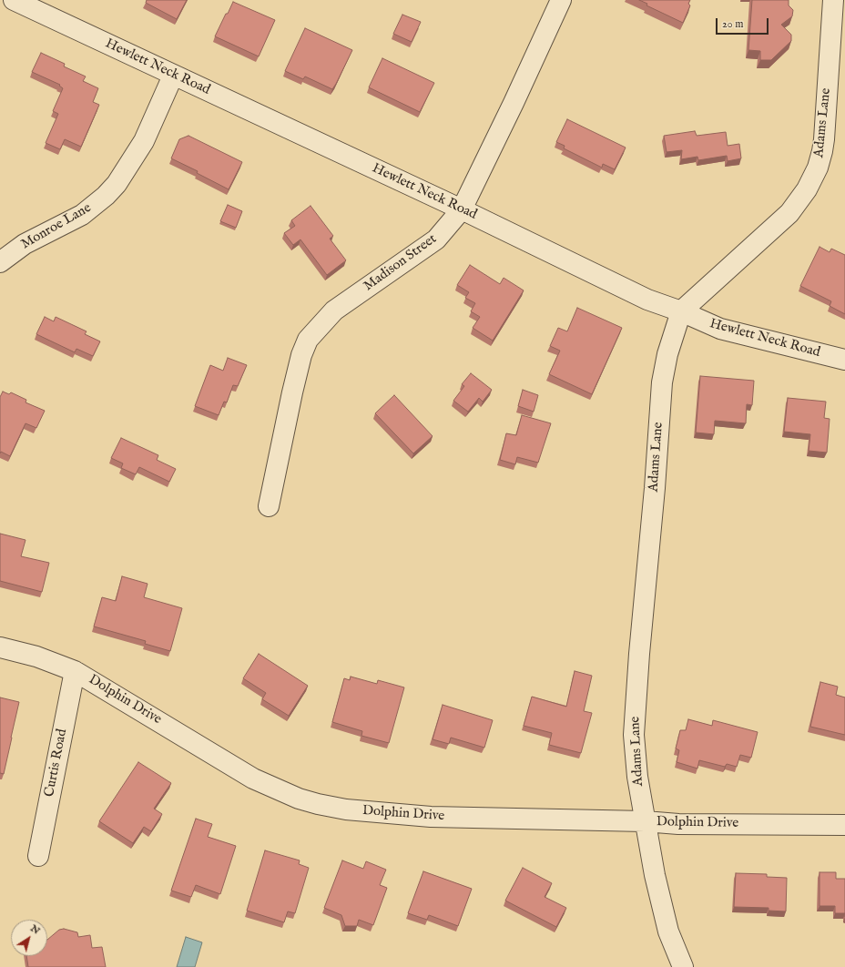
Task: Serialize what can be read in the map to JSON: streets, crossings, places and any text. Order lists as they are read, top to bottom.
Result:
{
  "streets": {
    "street": [
      "Hewlett Neck Road",
      "Adams Lane",
      "Monroe Lane",
      "Madison Street",
      "Dolphin Drive",
      "Curtis Road"
    ]
  },
  "crossings": [
    ["Hewlett Neck Road", "Adams Lane"],
    ["Hewlett Neck Road", "Monroe Lane"],
    ["Hewlett Neck Road", "Madison Street"],
    ["Adams Lane", "Dolphin Drive"],
    ["Dolphin Drive", "Curtis Road"]
  ],
  "scale_bar": "20 m",
  "north": "top right"
}
